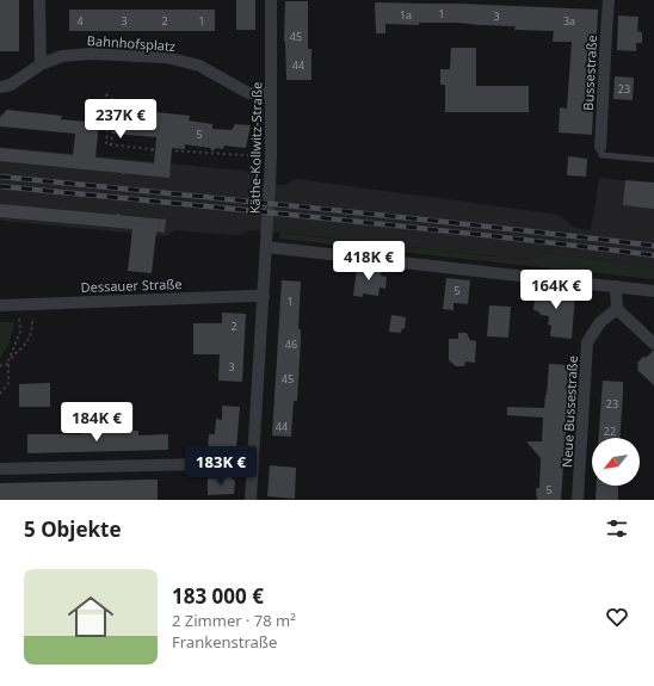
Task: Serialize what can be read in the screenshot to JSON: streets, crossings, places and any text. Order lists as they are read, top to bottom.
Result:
{
  "streets": {
    "street": [
      "Bahnhofsplatz",
      "Bussestraße",
      "Käthe-Kollwitz-Straße",
      "Dessauer Straße",
      "Neue Bussestraße"
    ]
  },
  "crossings": [
    ["Bahnhofsplatz", "Käthe-Kollwitz-Straße"],
    ["Käthe-Kollwitz-Straße", "Dessauer Straße"]
  ],
  "house_numbers": [
    "1",
    "1a",
    "3",
    "4",
    "3",
    "2",
    "1",
    "3a",
    "45",
    "44",
    "23",
    "5",
    "5",
    "1",
    "2",
    "46",
    "3",
    "45",
    "23",
    "44",
    "22",
    "5"
  ],
  "north": "bottom left",
  "page": {
    "price": [
      "237K €",
      "418K €",
      "164K €",
      "184K €",
      "183K €"
    ],
    "heading": "5 Objekte",
    "list": [
      {
        "name": "183 000 €",
        "note": "2 Zimmer · 78 m² · Frankenstraße"
      }
    ]
  }
}
